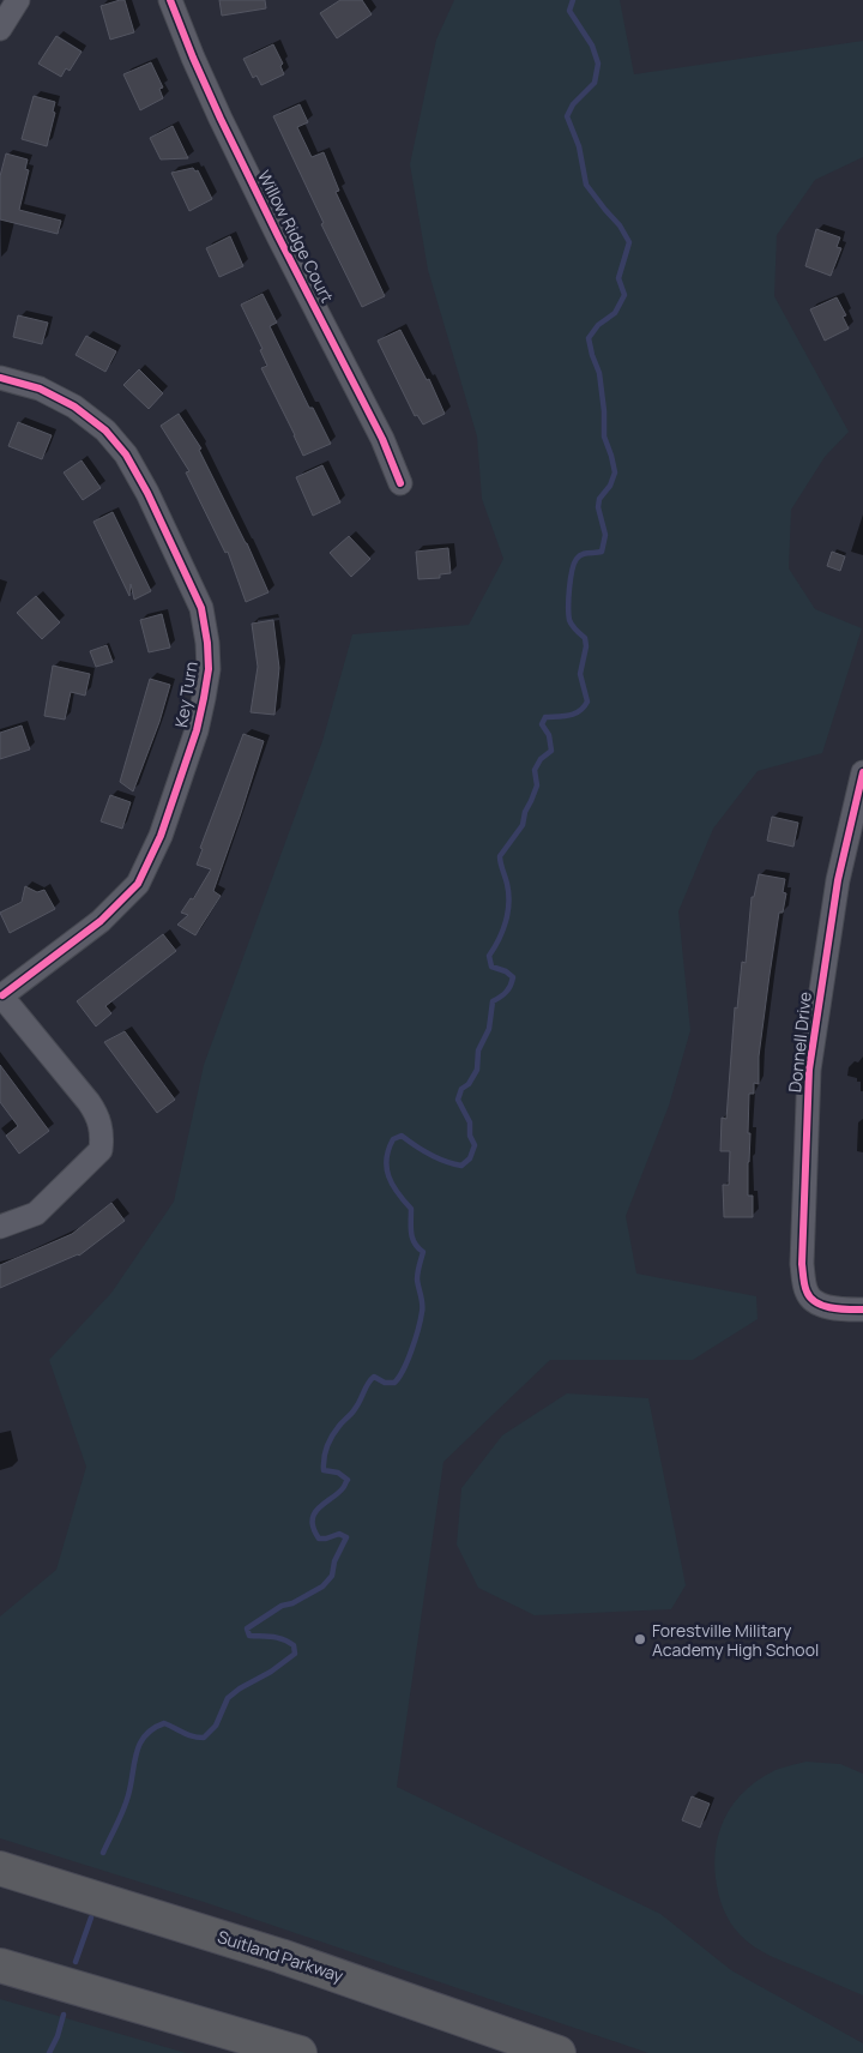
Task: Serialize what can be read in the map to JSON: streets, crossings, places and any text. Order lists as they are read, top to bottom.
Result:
{
  "streets": {
    "highway": ["Suitland Parkway"],
    "street": ["Willow Ridge Court", "Key Turn", "Donnell Drive"]
  },
  "places": ["Forestville Military Academy High School"]
}
